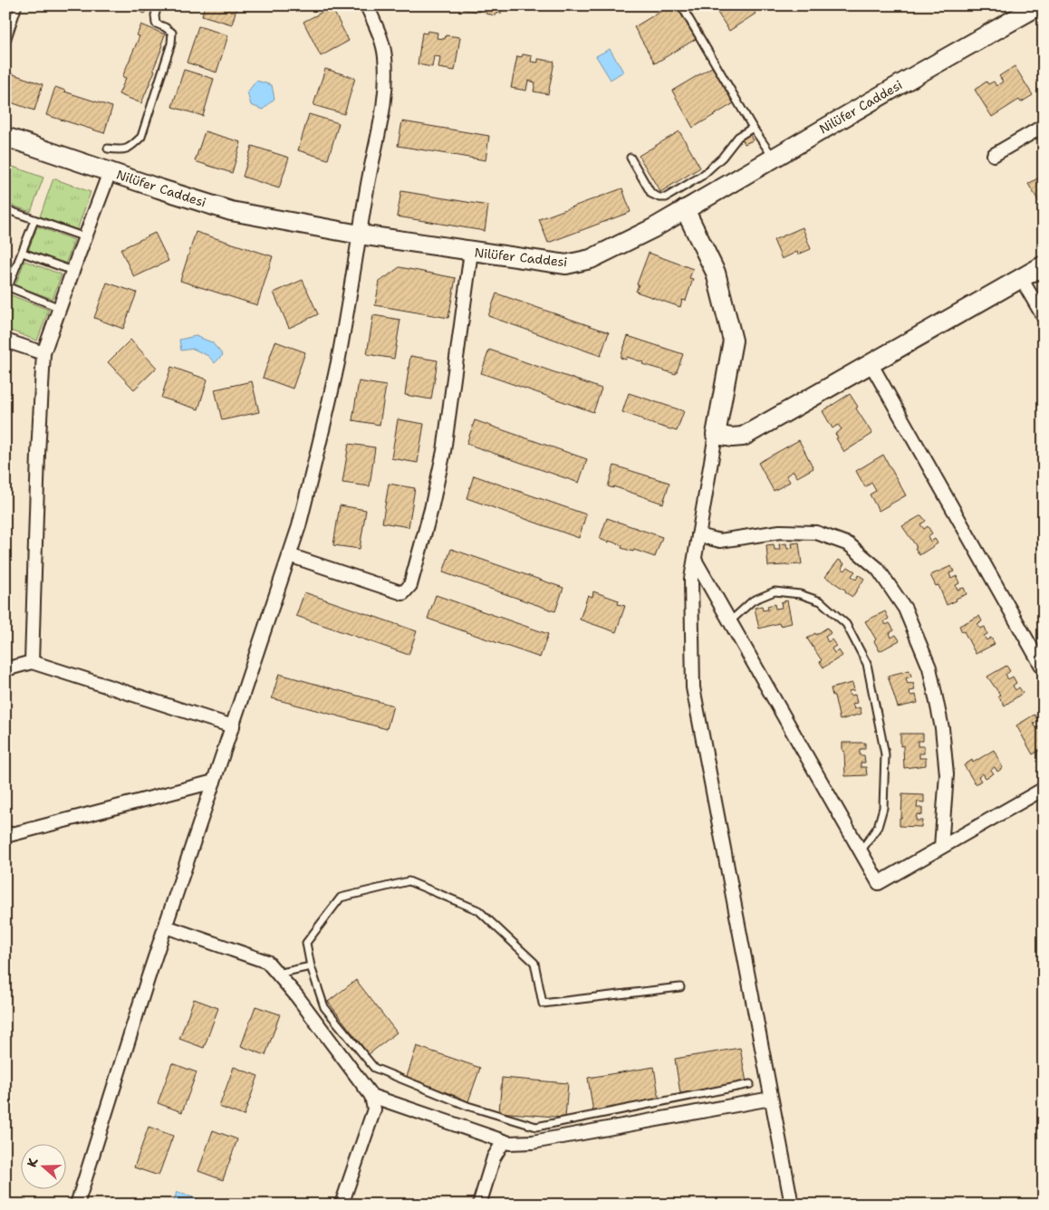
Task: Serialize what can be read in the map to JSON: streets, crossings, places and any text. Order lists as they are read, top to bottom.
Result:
{
  "streets": {
    "street": ["Nilüfer Caddesi"]
  },
  "north": "left"
}
